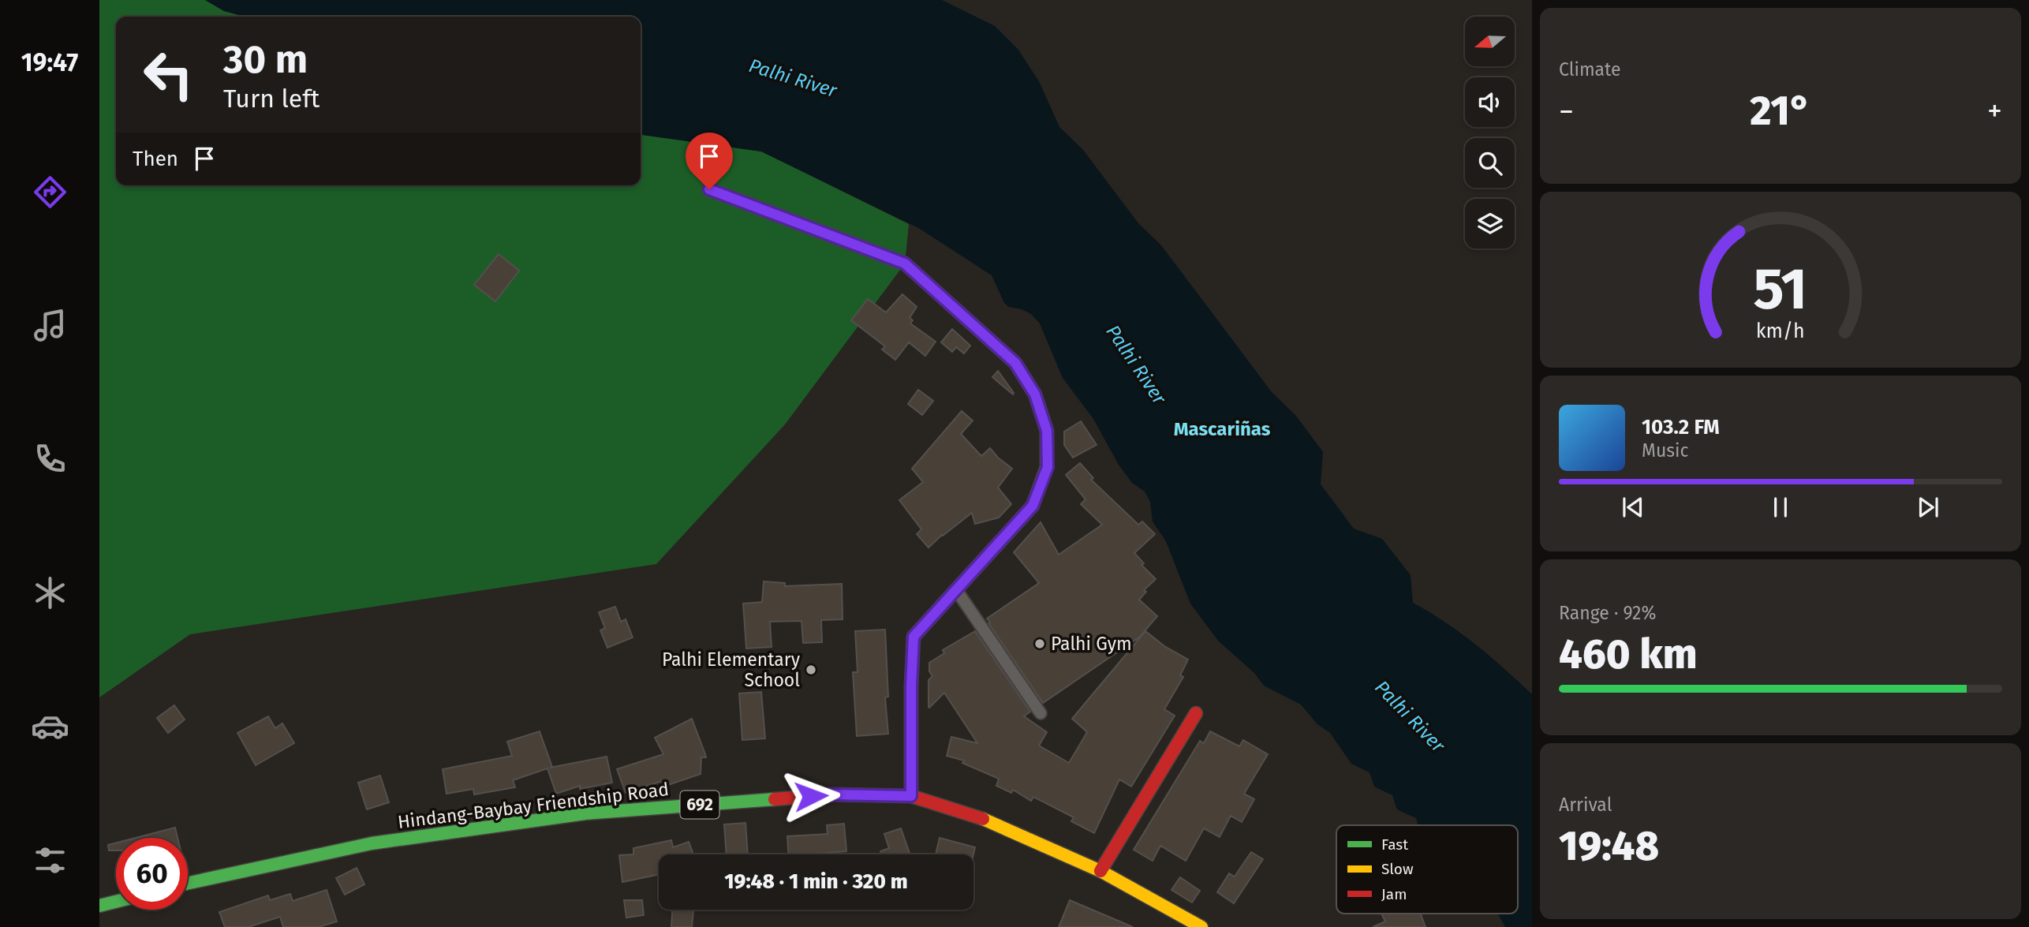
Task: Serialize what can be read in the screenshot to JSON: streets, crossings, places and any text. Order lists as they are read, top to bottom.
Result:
{
  "streets": {
    "main road": ["692", "Hindang-Baybay Friendship Road"]
  },
  "districts": ["Mascariñas"],
  "water": ["Palhi River"],
  "places": ["Palhi Gym", "Palhi Elementary School"],
  "legend": ["Fast", "Slow", "Jam"],
  "north": "left",
  "page": {
    "tabs": "19:47",
    "tile": [
      "Climate",
      ["Range · 92%", "460 km"],
      ["Arrival", "19:48"]
    ],
    "turn": ["30 m", "Turn left"],
    "heat": ["−", "21°", "+"],
    "then": "Then",
    "song": ["103.2 FM", "Music"],
    "limit": "60",
    "trip": "19:48 · 1 min · 320 m",
    "gauge": ["51", "km/h"]
  }
}
